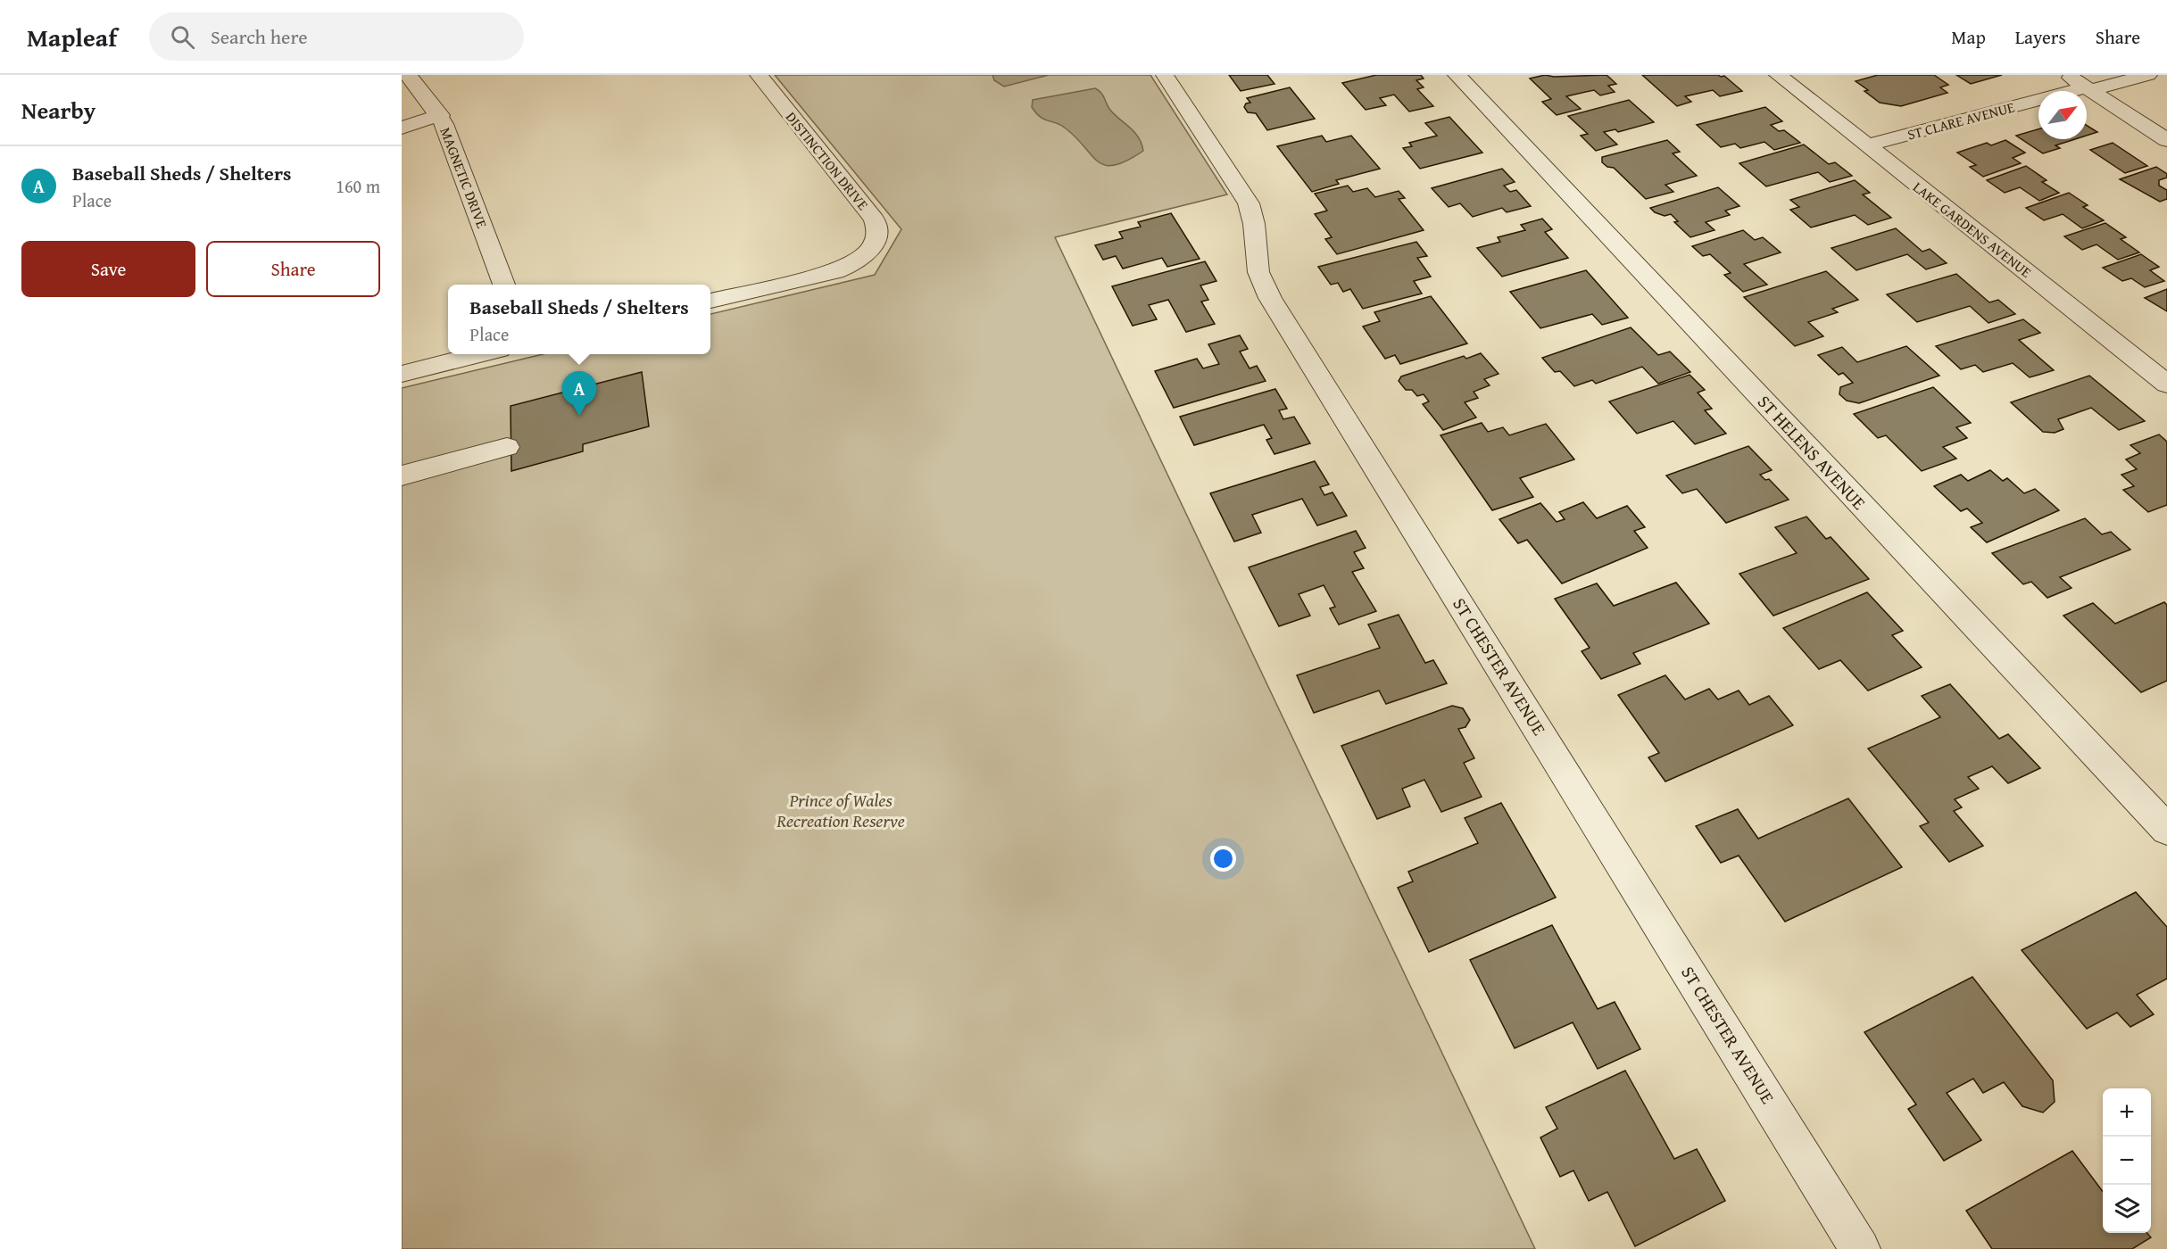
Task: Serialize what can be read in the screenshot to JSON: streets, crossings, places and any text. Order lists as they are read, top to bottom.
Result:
{
  "streets": {
    "street": [
      "ST CLARE AVENUE",
      "DISTINCTION DRIVE",
      "MAGNETIC DRIVE",
      "LAKE GARDENS AVENUE",
      "ST HELENS AVENUE",
      "ST CHESTER AVENUE"
    ]
  },
  "crossings": [
    ["ST CLARE AVENUE", "LAKE GARDENS AVENUE"]
  ],
  "parks": ["Prince of Wales Recreation Reserve"],
  "north": "top right",
  "page": {
    "header": "Mapleaf",
    "search": "Search here",
    "nav": ["Map", "Layers", "Share"],
    "heading": "Nearby",
    "list": [
      {
        "mark": "A",
        "name": "Baseball Sheds / Shelters",
        "note": "Place",
        "value": "160 m"
      }
    ],
    "buttons": ["Save", "Share"],
    "popup": ["Baseball Sheds / Shelters", "Place"],
    "pins": "A",
    "map_buttons": ["+", "−"]
  }
}
